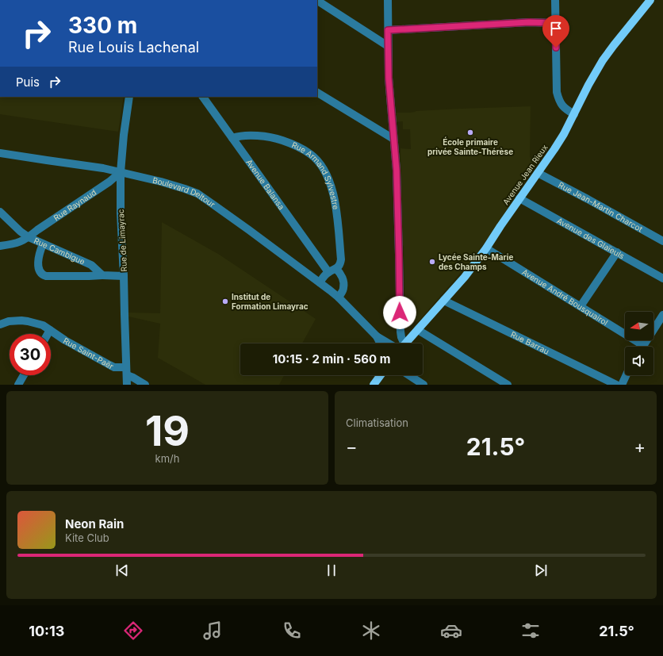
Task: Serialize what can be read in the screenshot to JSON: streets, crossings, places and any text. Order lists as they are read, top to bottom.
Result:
{
  "streets": {
    "main road": ["Avenue Jean Rieux"],
    "street": [
      "Rue Armand Sylvestre",
      "Avenue Balansa",
      "Boulevard Deltour",
      "Rue Raynaud",
      "Rue Jean-Martin Charcot",
      "Avenue des Glaïeuls",
      "Rue de Limayrac",
      "Rue Cambigue",
      "Avenue André Bousquairol",
      "Rue Barrau",
      "Rue Saint-Paër"
    ]
  },
  "crossings": [
    ["Avenue Jean Rieux", "Rue Jean-Martin Charcot"],
    ["Avenue Jean Rieux", "Avenue des Glaïeuls"],
    ["Avenue Jean Rieux", "Avenue André Bousquairol"],
    ["Avenue Jean Rieux", "Rue Barrau"],
    ["Rue Armand Sylvestre", "Avenue Balansa"],
    ["Boulevard Deltour", "Rue Raynaud"],
    ["Boulevard Deltour", "Rue de Limayrac"],
    ["Rue Raynaud", "Rue de Limayrac"],
    ["Rue Raynaud", "Rue Cambigue"],
    ["Rue de Limayrac", "Rue Saint-Paër"]
  ],
  "places": ["École primaire privée Sainte-Thérèse", "Lycée Sainte-Marie des Champs", "Institut de Formation Limayrac"],
  "north": "left",
  "page": {
    "turn": ["330 m", "Rue Louis Lachenal"],
    "then": "Puis",
    "limit": "30",
    "trip": "10:15 · 2 min · 560 m",
    "tile": [
      ["19", "km/h"],
      "Climatisation"
    ],
    "heat": ["−", "21.5°", "+"],
    "song": ["Neon Rain", "Kite Club"],
    "tabs": ["10:13", "21.5°"]
  }
}
